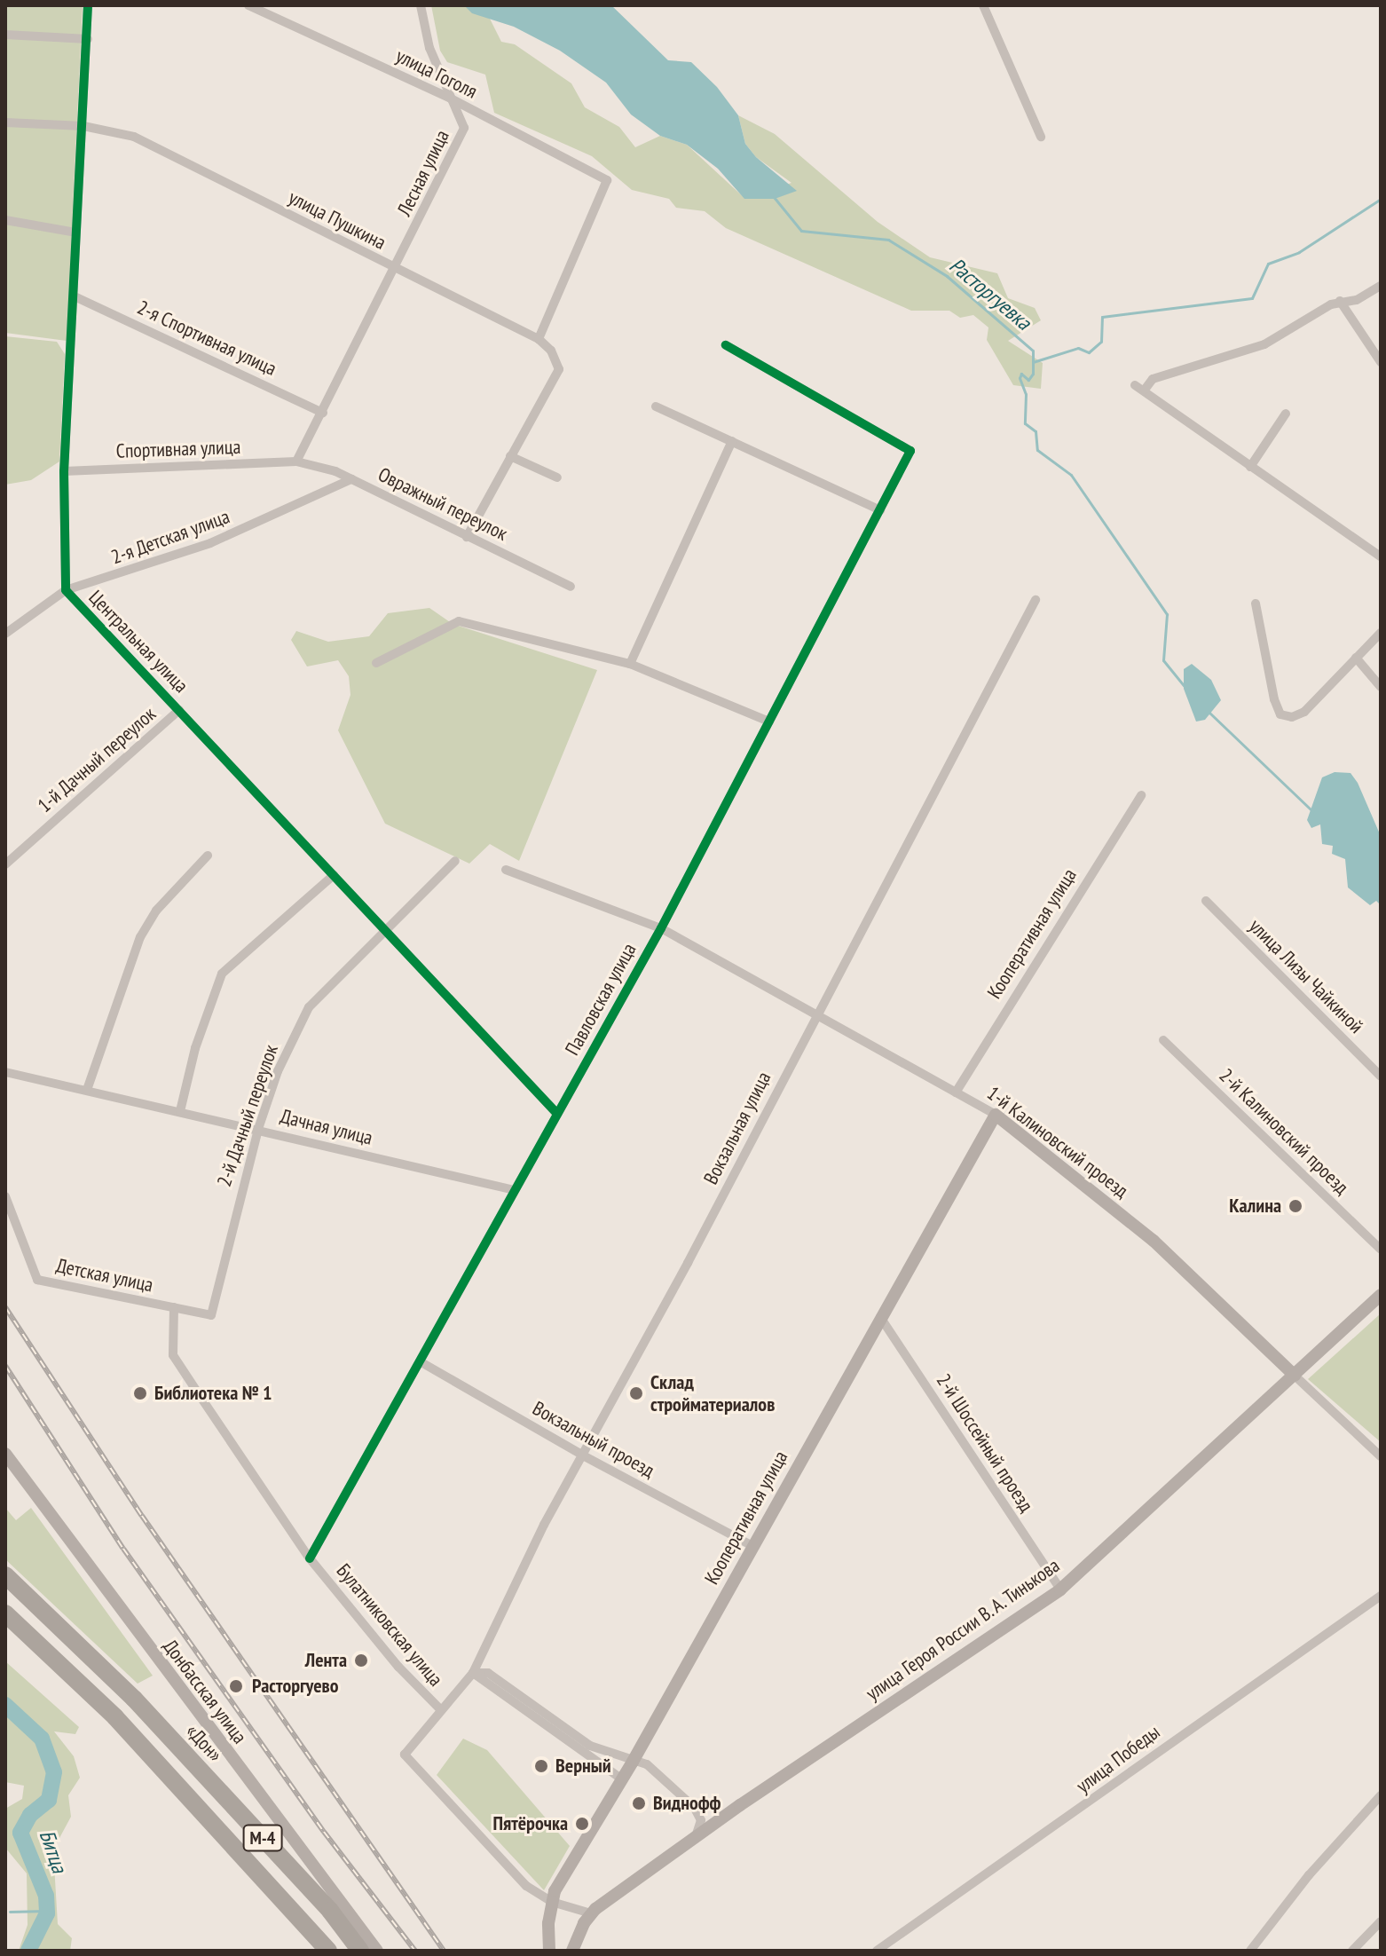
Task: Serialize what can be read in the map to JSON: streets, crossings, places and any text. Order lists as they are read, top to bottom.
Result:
{
  "streets": {
    "highway": ["«Дон»", "М-4"],
    "street": [
      "улица Гоголя",
      "Лесная улица",
      "улица Пушкина",
      "2-я Спортивная улица",
      "Спортивная улица",
      "Овражный переулок",
      "2-я Детская улица",
      "Центральная улица",
      "1-й Дачный переулок",
      "Кооперативная улица",
      "улица Лизы Чайкиной",
      "Павловская улица",
      "2-й Дачный переулок",
      "Дачная улица",
      "Вокзальная улица",
      "2-й Калиновский проезд",
      "1-й Калиновский проезд",
      "Детская улица",
      "Вокзальный проезд",
      "2-й Шоссейный проезд",
      "Булатниковская улица",
      "улица Героя России В. А. Тинькова",
      "Донбасская улица",
      "улица Победы"
    ]
  },
  "crossings": [
    ["улица Гоголя", "Лесная улица"],
    ["улица Гоголя", "улица Пушкина"],
    ["Лесная улица", "улица Пушкина"],
    ["Лесная улица", "2-я Спортивная улица"],
    ["Лесная улица", "Спортивная улица"],
    ["Лесная улица", "Овражный переулок"],
    ["улица Пушкина", "Центральная улица"],
    ["2-я Спортивная улица", "Центральная улица"],
    ["Спортивная улица", "Овражный переулок"],
    ["Спортивная улица", "Центральная улица"],
    ["Овражный переулок", "2-я Детская улица"],
    ["2-я Детская улица", "Центральная улица"],
    ["Центральная улица", "1-й Дачный переулок"],
    ["Центральная улица", "Павловская улица"],
    ["Центральная улица", "2-й Дачный переулок"],
    ["Кооперативная улица", "Вокзальная улица"],
    ["Кооперативная улица", "1-й Калиновский проезд"],
    ["Кооперативная улица", "Вокзальный проезд"],
    ["Кооперативная улица", "2-й Шоссейный проезд"],
    ["Павловская улица", "Дачная улица"],
    ["Павловская улица", "1-й Калиновский проезд"],
    ["Павловская улица", "Вокзальный проезд"],
    ["Павловская улица", "Булатниковская улица"],
    ["2-й Дачный переулок", "Дачная улица"],
    ["2-й Дачный переулок", "Детская улица"],
    ["Вокзальная улица", "1-й Калиновский проезд"],
    ["Вокзальная улица", "Вокзальный проезд"],
    ["Вокзальная улица", "Булатниковская улица"],
    ["1-й Калиновский проезд", "улица Героя России В. А. Тинькова"],
    ["Детская улица", "Булатниковская улица"],
    ["2-й Шоссейный проезд", "улица Героя России В. А. Тинькова"]
  ],
  "water": ["Расторгуевка", "Битца"],
  "places": [
    "Калина",
    "Библиотека № 1",
    "Склад стройматериалов",
    "Лента",
    "Расторгуево",
    "Верный",
    "Виднофф",
    "Пятёрочка"
  ]
}
